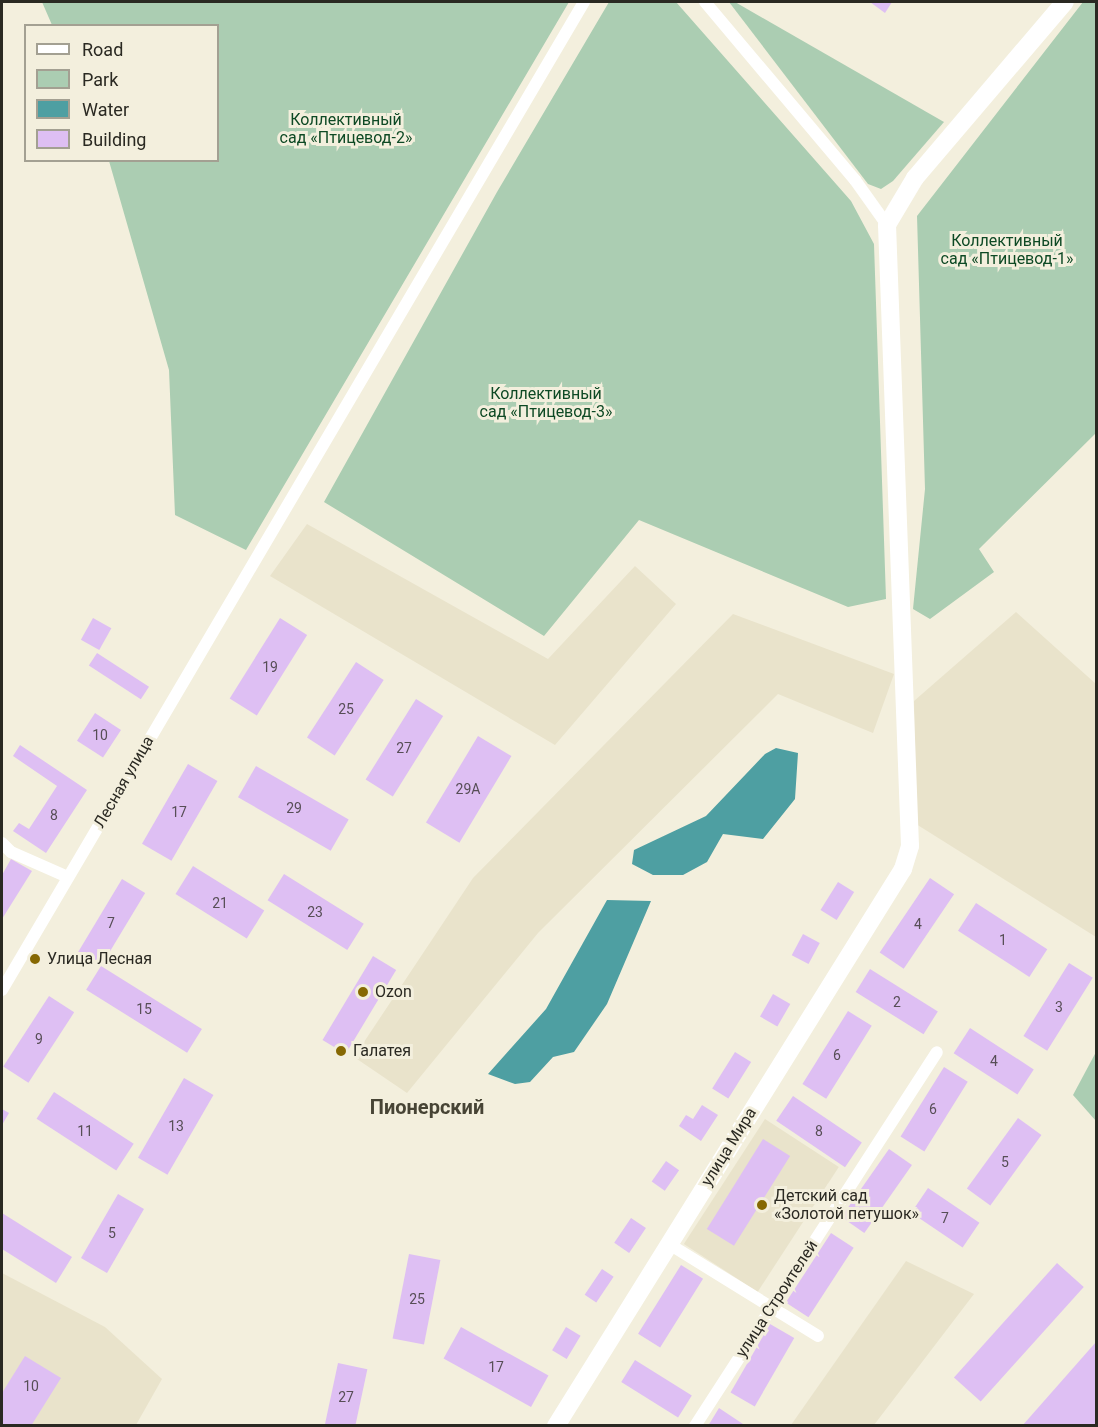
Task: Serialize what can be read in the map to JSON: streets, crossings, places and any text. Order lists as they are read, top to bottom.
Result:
{
  "streets": {
    "street": ["Лесная улица", "улица Мира", "улица Строителей"]
  },
  "districts": ["Пионерский"],
  "parks": ["Коллективный сад «Птицевод-2»", "Коллективный сад «Птицевод-1»", "Коллективный сад «Птицевод-3»"],
  "places": [
    "Улица Лесная",
    "Ozon",
    "Галатея",
    "Детский сад «Золотой петушок»"
  ],
  "house_numbers": [
    "19",
    "25",
    "10",
    "27",
    "29А",
    "29",
    "17",
    "8",
    "21",
    "23",
    "7",
    "4",
    "1",
    "2",
    "3",
    "15",
    "9",
    "6",
    "4",
    "6",
    "13",
    "11",
    "8",
    "5",
    "7",
    "5",
    "25",
    "17",
    "10",
    "27"
  ],
  "legend": [
    "Road",
    "Park",
    "Water",
    "Building"
  ]
}
